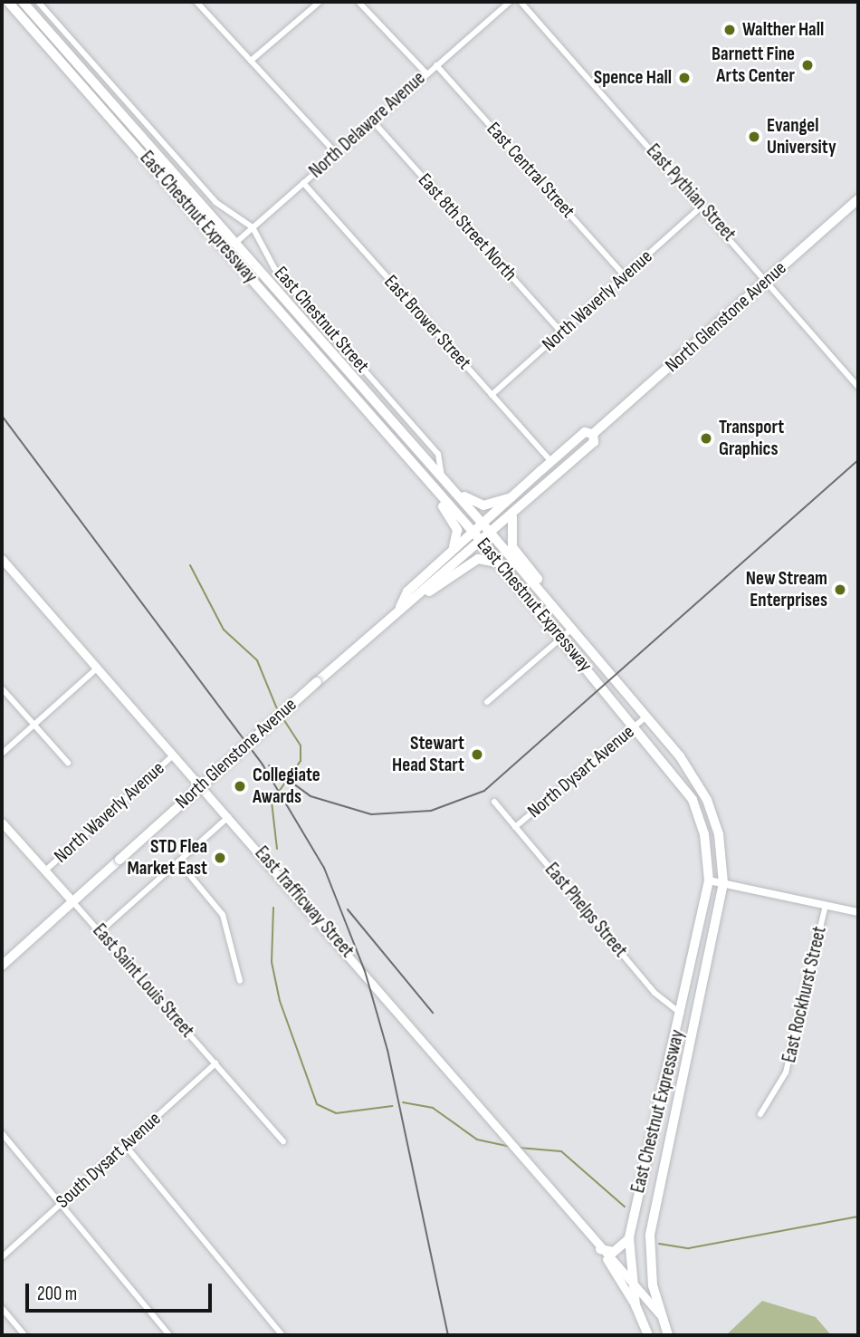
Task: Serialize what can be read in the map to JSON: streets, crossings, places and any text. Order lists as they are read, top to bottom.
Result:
{
  "streets": {
    "main road": [
      "East Chestnut Expressway",
      "North Glenstone Avenue",
      "East Trafficway Street",
      "East Saint Louis Street"
    ],
    "street": [
      "North Delaware Avenue",
      "East Central Street",
      "East Pythian Street",
      "East 8th Street North",
      "North Waverly Avenue",
      "East Chestnut Street",
      "East Brower Street",
      "North Dysart Avenue",
      "East Phelps Street",
      "East Rockhurst Street",
      "South Dysart Avenue"
    ]
  },
  "crossings": [
    ["North Delaware Avenue", "East Central Street"],
    ["North Delaware Avenue", "East Chestnut Expressway"],
    ["North Delaware Avenue", "East 8th Street North"],
    ["North Delaware Avenue", "East Chestnut Street"],
    ["North Delaware Avenue", "East Brower Street"],
    ["East Central Street", "North Waverly Avenue"],
    ["East Pythian Street", "North Waverly Avenue"],
    ["East Pythian Street", "North Glenstone Avenue"],
    ["East Chestnut Expressway", "North Glenstone Avenue"],
    ["East Chestnut Expressway", "East Chestnut Street"],
    ["East Chestnut Expressway", "North Dysart Avenue"],
    ["East Chestnut Expressway", "East Trafficway Street"],
    ["East Chestnut Expressway", "East Phelps Street"],
    ["East 8th Street North", "North Waverly Avenue"],
    ["North Waverly Avenue", "East Brower Street"],
    ["North Waverly Avenue", "East Trafficway Street"],
    ["North Waverly Avenue", "East Saint Louis Street"],
    ["North Glenstone Avenue", "East Brower Street"],
    ["North Glenstone Avenue", "East Saint Louis Street"],
    ["North Dysart Avenue", "East Phelps Street"],
    ["East Saint Louis Street", "South Dysart Avenue"]
  ],
  "places": [
    "Walther Hall",
    "Barnett Fine Arts Center",
    "Spence Hall",
    "Evangel University",
    "Transport Graphics",
    "New Stream Enterprises",
    "Stewart Head Start",
    "Collegiate Awards",
    "STD Flea Market East"
  ],
  "scale_bar": "200 m"
}
